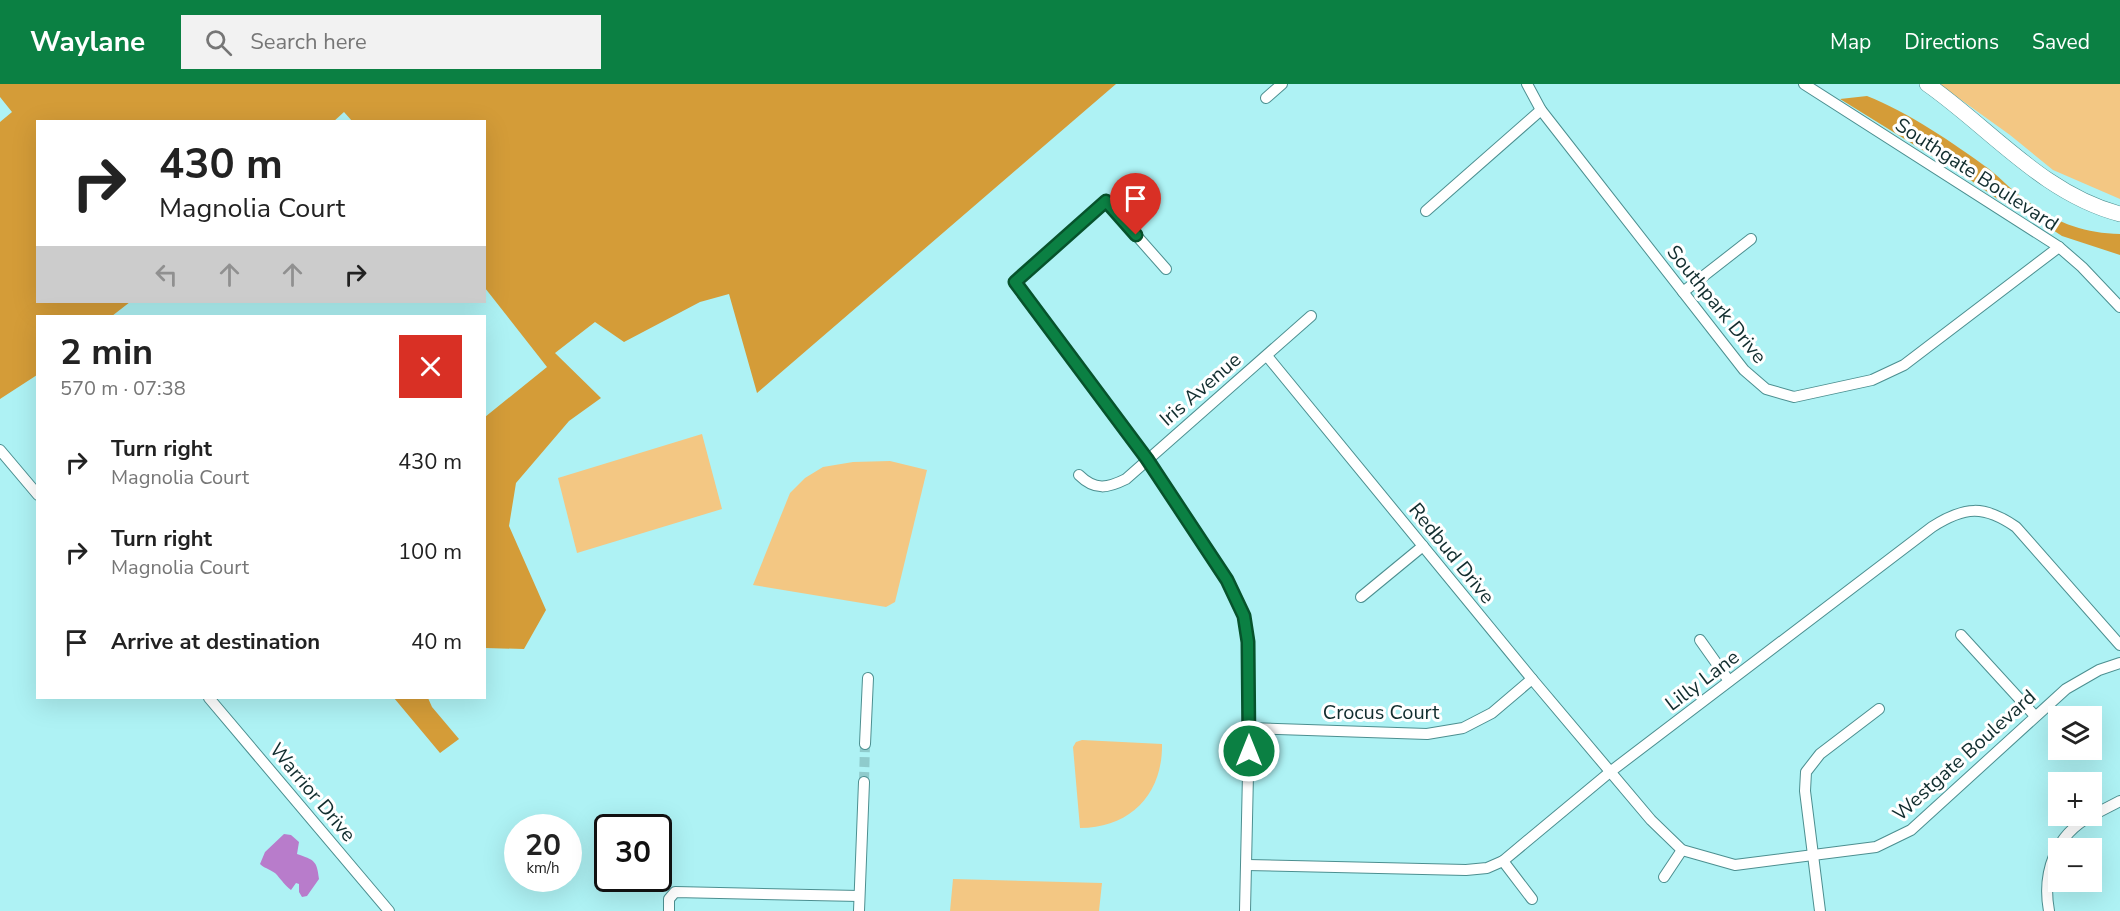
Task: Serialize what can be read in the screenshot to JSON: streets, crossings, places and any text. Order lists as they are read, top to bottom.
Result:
{
  "streets": {
    "street": [
      "Southgate Boulevard",
      "Southpark Drive",
      "Iris Avenue",
      "Redbud Drive",
      "Lilly Lane",
      "Crocus Court",
      "Westgate Boulevard",
      "Warrior Drive"
    ]
  },
  "crossings": [
    ["Southgate Boulevard", "Southpark Drive"],
    ["Iris Avenue", "Redbud Drive"],
    ["Redbud Drive", "Lilly Lane"],
    ["Redbud Drive", "Crocus Court"],
    ["Redbud Drive", "Westgate Boulevard"],
    ["Lilly Lane", "Westgate Boulevard"]
  ],
  "page": {
    "header": "Waylane",
    "search": "Search here",
    "nav": ["Map", "Directions", "Saved"],
    "turn": ["430 m", "Magnolia Court"],
    "heading": ["2 min", "570 m · 07:38"],
    "list": [
      {
        "name": "Turn right",
        "note": "Magnolia Court",
        "value": "430 m"
      },
      {
        "name": "Turn right",
        "note": "Magnolia Court",
        "value": "100 m"
      },
      {
        "name": "Arrive at destination",
        "value": "40 m"
      }
    ],
    "map_buttons": ["+", "−"],
    "speed": "20 km/h",
    "limit": "30"
  }
}
